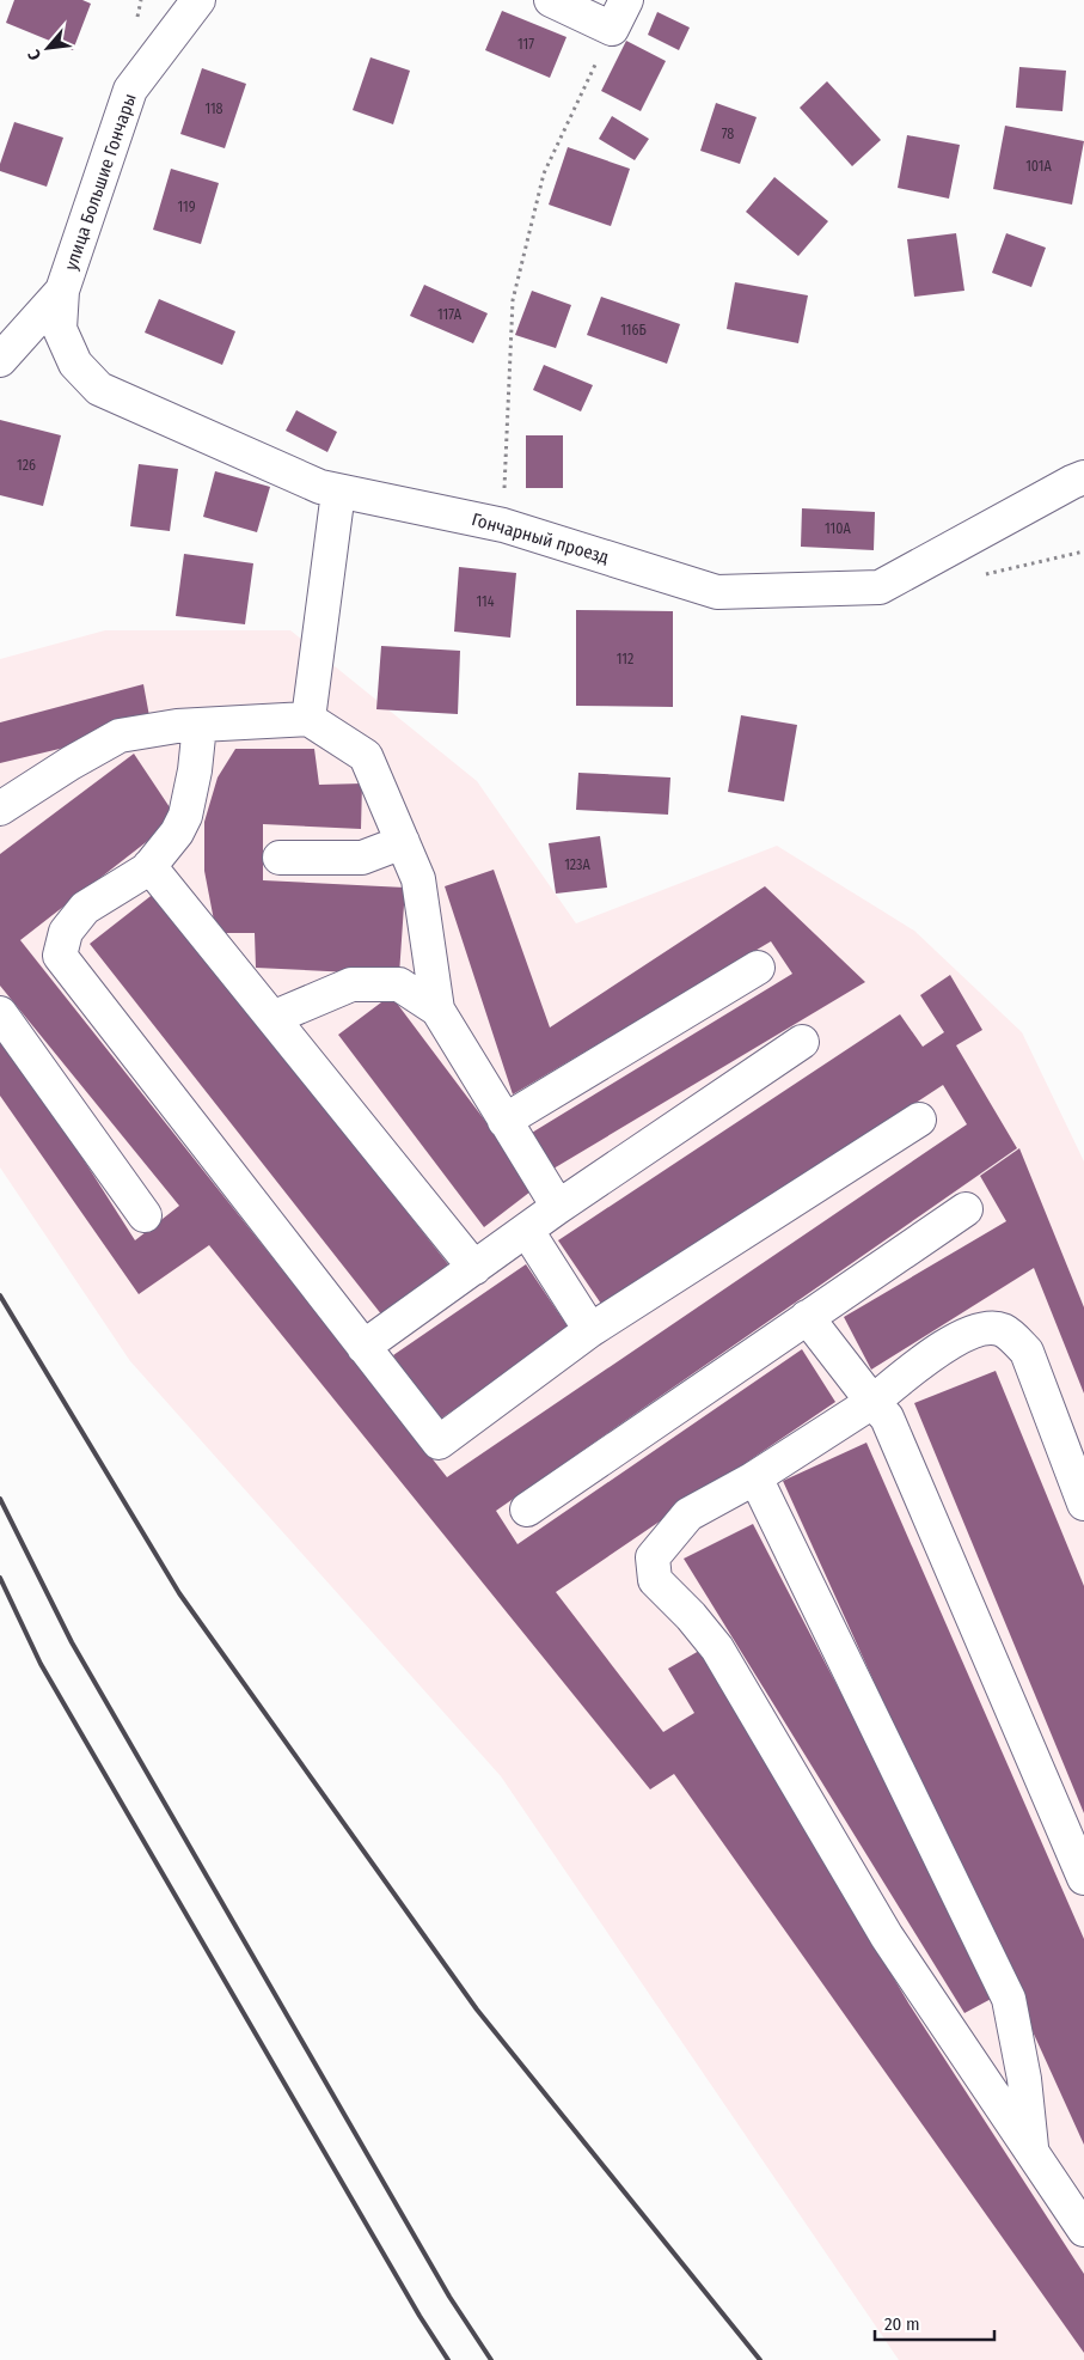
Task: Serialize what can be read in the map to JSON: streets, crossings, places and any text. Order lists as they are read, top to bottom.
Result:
{
  "streets": {
    "street": ["улица Большие Гончары", "Гончарный проезд"]
  },
  "crossings": [
    ["улица Большие Гончары", "Гончарный проезд"]
  ],
  "house_numbers": [
    "117",
    "118",
    "78",
    "101А",
    "119",
    "117А",
    "116Б",
    "126",
    "110А",
    "114",
    "112",
    "123А"
  ],
  "scale_bar": "20 m",
  "north": "bottom left"
}
